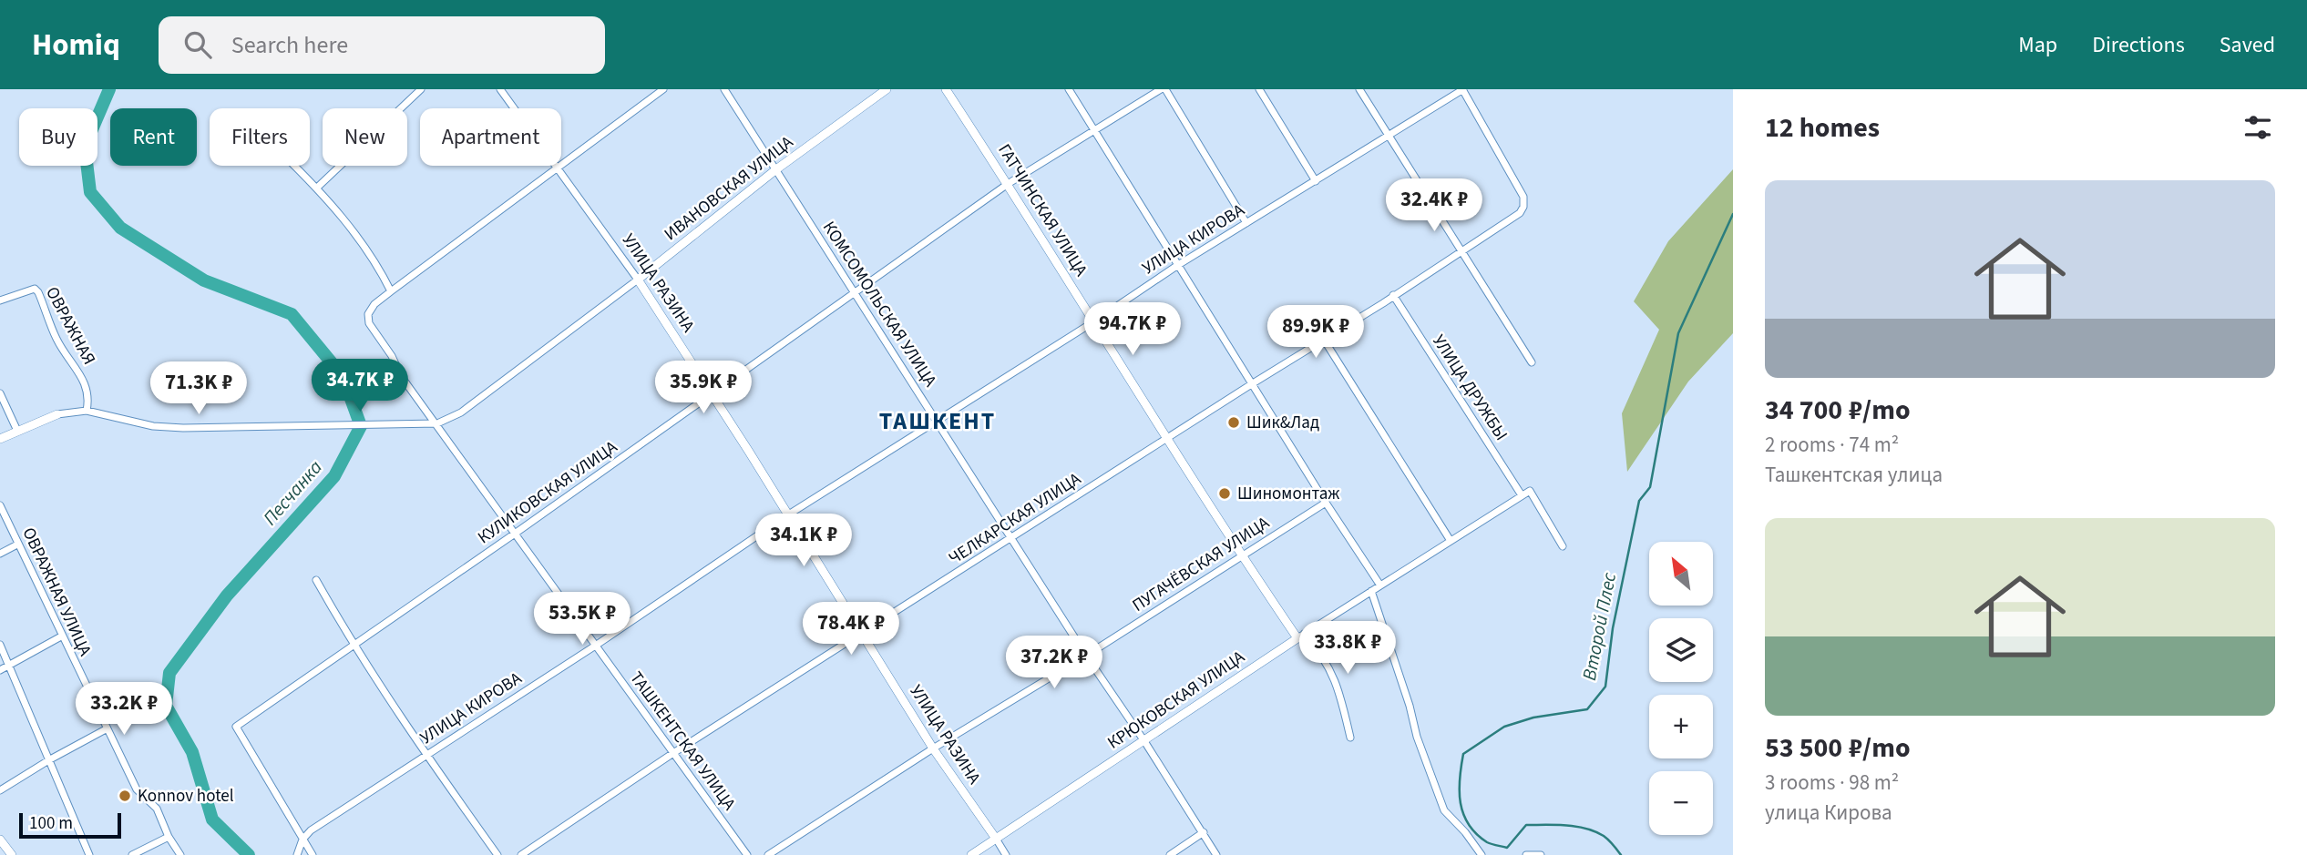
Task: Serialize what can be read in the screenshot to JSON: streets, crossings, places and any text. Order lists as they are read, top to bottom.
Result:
{
  "streets": {
    "street": [
      "ИВАНОВСКАЯ УЛИЦА",
      "ГАТЧИНСКАЯ УЛИЦА",
      "УЛИЦА КИРОВА",
      "УЛИЦА РАЗИНА",
      "КОМСОМОЛЬСКАЯ УЛИЦА",
      "ОВРАЖНАЯ",
      "УЛИЦА ДРУЖБЫ",
      "КУЛИКОВСКАЯ УЛИЦА",
      "ЧЕЛКАРСКАЯ УЛИЦА",
      "ПУГАЧЁВСКАЯ УЛИЦА",
      "ОВРАЖНАЯ УЛИЦА",
      "КРЮКОВСКАЯ УЛИЦА",
      "ТАШКЕНТСКАЯ УЛИЦА"
    ]
  },
  "crossings": [
    ["ИВАНОВСКАЯ УЛИЦА", "УЛИЦА РАЗИНА"],
    ["ИВАНОВСКАЯ УЛИЦА", "КОМСОМОЛЬСКАЯ УЛИЦА"],
    ["ИВАНОВСКАЯ УЛИЦА", "ТАШКЕНТСКАЯ УЛИЦА"],
    ["ГАТЧИНСКАЯ УЛИЦА", "УЛИЦА КИРОВА"],
    ["ГАТЧИНСКАЯ УЛИЦА", "КУЛИКОВСКАЯ УЛИЦА"],
    ["ГАТЧИНСКАЯ УЛИЦА", "ЧЕЛКАРСКАЯ УЛИЦА"],
    ["ГАТЧИНСКАЯ УЛИЦА", "ПУГАЧЁВСКАЯ УЛИЦА"],
    ["ГАТЧИНСКАЯ УЛИЦА", "КРЮКОВСКАЯ УЛИЦА"],
    ["УЛИЦА КИРОВА", "УЛИЦА РАЗИНА"],
    ["УЛИЦА КИРОВА", "КОМСОМОЛЬСКАЯ УЛИЦА"],
    ["УЛИЦА КИРОВА", "КУЛИКОВСКАЯ УЛИЦА"],
    ["УЛИЦА КИРОВА", "ЧЕЛКАРСКАЯ УЛИЦА"],
    ["УЛИЦА КИРОВА", "ТАШКЕНТСКАЯ УЛИЦА"],
    ["УЛИЦА РАЗИНА", "КУЛИКОВСКАЯ УЛИЦА"],
    ["УЛИЦА РАЗИНА", "ЧЕЛКАРСКАЯ УЛИЦА"],
    ["УЛИЦА РАЗИНА", "ПУГАЧЁВСКАЯ УЛИЦА"],
    ["УЛИЦА РАЗИНА", "КРЮКОВСКАЯ УЛИЦА"],
    ["КОМСОМОЛЬСКАЯ УЛИЦА", "КУЛИКОВСКАЯ УЛИЦА"],
    ["КОМСОМОЛЬСКАЯ УЛИЦА", "ЧЕЛКАРСКАЯ УЛИЦА"],
    ["КОМСОМОЛЬСКАЯ УЛИЦА", "ПУГАЧЁВСКАЯ УЛИЦА"],
    ["КОМСОМОЛЬСКАЯ УЛИЦА", "КРЮКОВСКАЯ УЛИЦА"],
    ["УЛИЦА ДРУЖБЫ", "ЧЕЛКАРСКАЯ УЛИЦА"],
    ["УЛИЦА ДРУЖБЫ", "КРЮКОВСКАЯ УЛИЦА"],
    ["КУЛИКОВСКАЯ УЛИЦА", "ТАШКЕНТСКАЯ УЛИЦА"],
    ["ЧЕЛКАРСКАЯ УЛИЦА", "ТАШКЕНТСКАЯ УЛИЦА"]
  ],
  "districts": ["ТАШКЕНТ"],
  "water": ["Песчанка", "Второй Плес"],
  "places": ["Шик&Лад", "Шиномонтаж", "Konnov hotel"],
  "scale_bar": "100 m",
  "north": "top left",
  "page": {
    "header": "Homiq",
    "search": "Search here",
    "nav": ["Map", "Directions", "Saved"],
    "heading": "12 homes",
    "chip": [
      "Buy",
      "Rent",
      "Filters",
      "New",
      "Apartment"
    ],
    "list": [
      {
        "name": "34 700 ₽/mo",
        "note": "2 rooms · 74 m² · Ташкентская улица"
      },
      {
        "name": "53 500 ₽/mo",
        "note": "3 rooms · 98 m² · улица Кирова"
      }
    ],
    "price": [
      "32.4K ₽",
      "94.7K ₽",
      "89.9K ₽",
      "34.7K ₽",
      "35.9K ₽",
      "71.3K ₽",
      "34.1K ₽",
      "53.5K ₽",
      "78.4K ₽",
      "33.8K ₽",
      "37.2K ₽",
      "33.2K ₽"
    ],
    "map_buttons": ["+", "−"],
    "scale": "100 m"
  }
}
